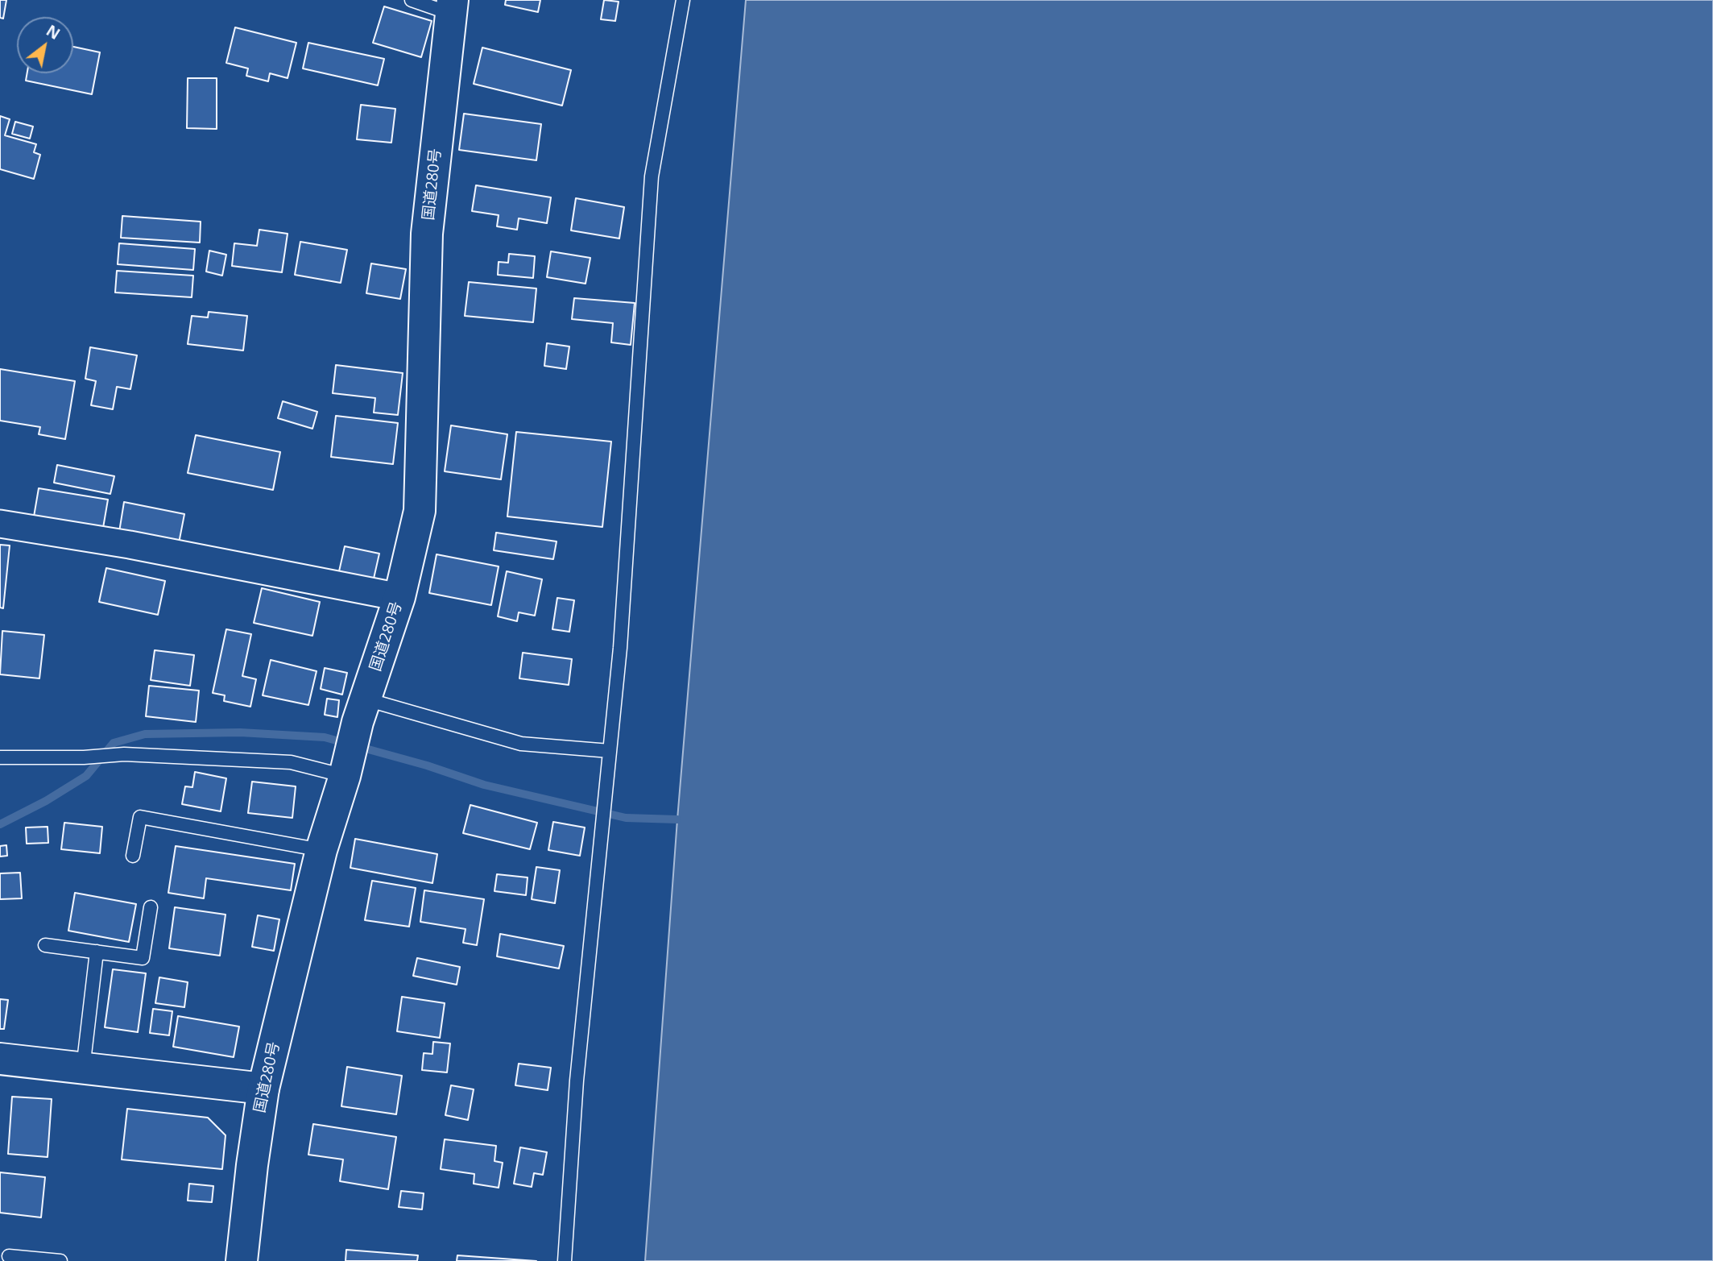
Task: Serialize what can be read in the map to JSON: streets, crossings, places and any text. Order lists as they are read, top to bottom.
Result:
{
  "streets": {
    "main road": ["国道280号"]
  },
  "north": "top right"
}
